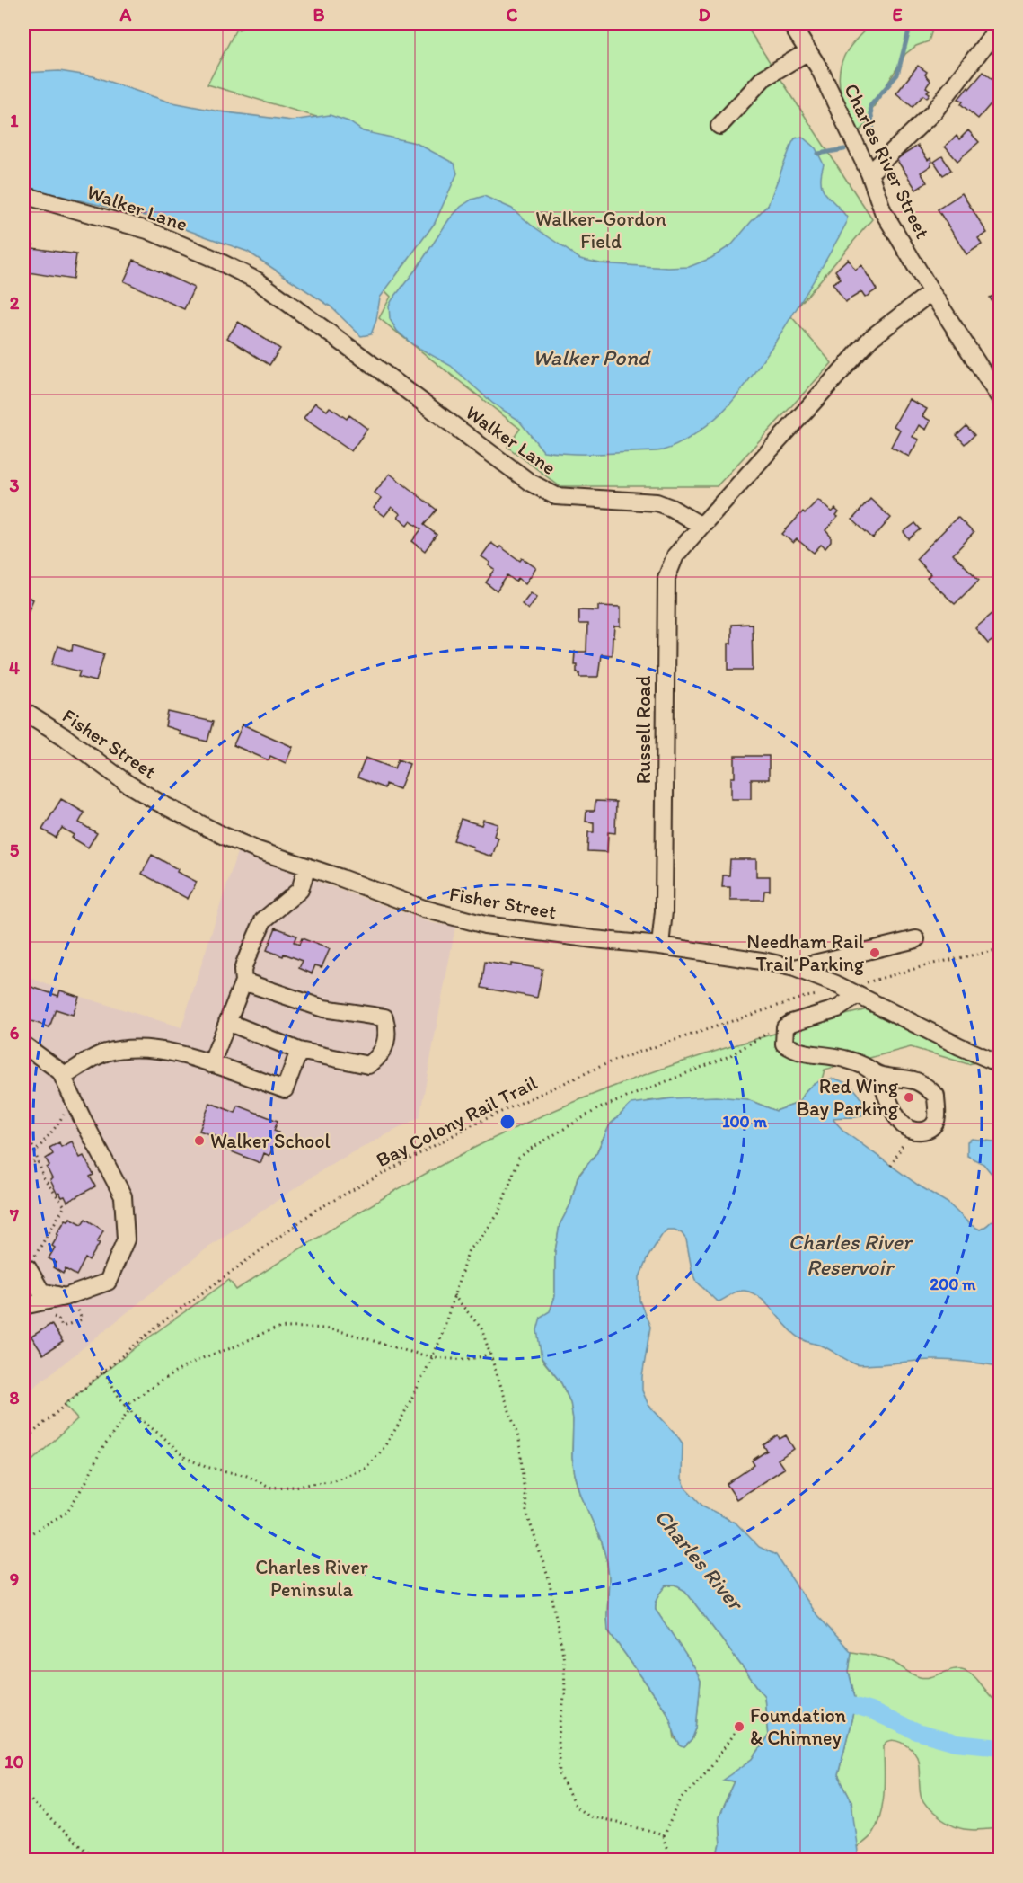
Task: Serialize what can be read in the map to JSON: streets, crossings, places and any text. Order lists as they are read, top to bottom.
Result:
{
  "streets": {
    "street": [
      "Charles River Street",
      "Walker Lane",
      "Russell Road",
      "Fisher Street"
    ],
    "path": ["Bay Colony Rail Trail"]
  },
  "crossings": [
    ["Walker Lane", "Russell Road"],
    ["Russell Road", "Fisher Street"]
  ],
  "water": ["Walker Pond", "Charles River Reservoir", "Charles River"],
  "parks": ["Walker-Gordon Field", "Charles River Peninsula"],
  "places": [
    "Needham Rail Trail Parking",
    "Red Wing Bay Parking",
    "Walker School",
    "Foundation & Chimney"
  ],
  "grid": {
    "columns": [
      "A",
      "B",
      "C",
      "D",
      "E"
    ],
    "rows": [
      "1",
      "2",
      "3",
      "4",
      "5",
      "6",
      "7",
      "8",
      "9",
      "10"
    ]
  },
  "rings": ["100 m", "200 m"]
}
